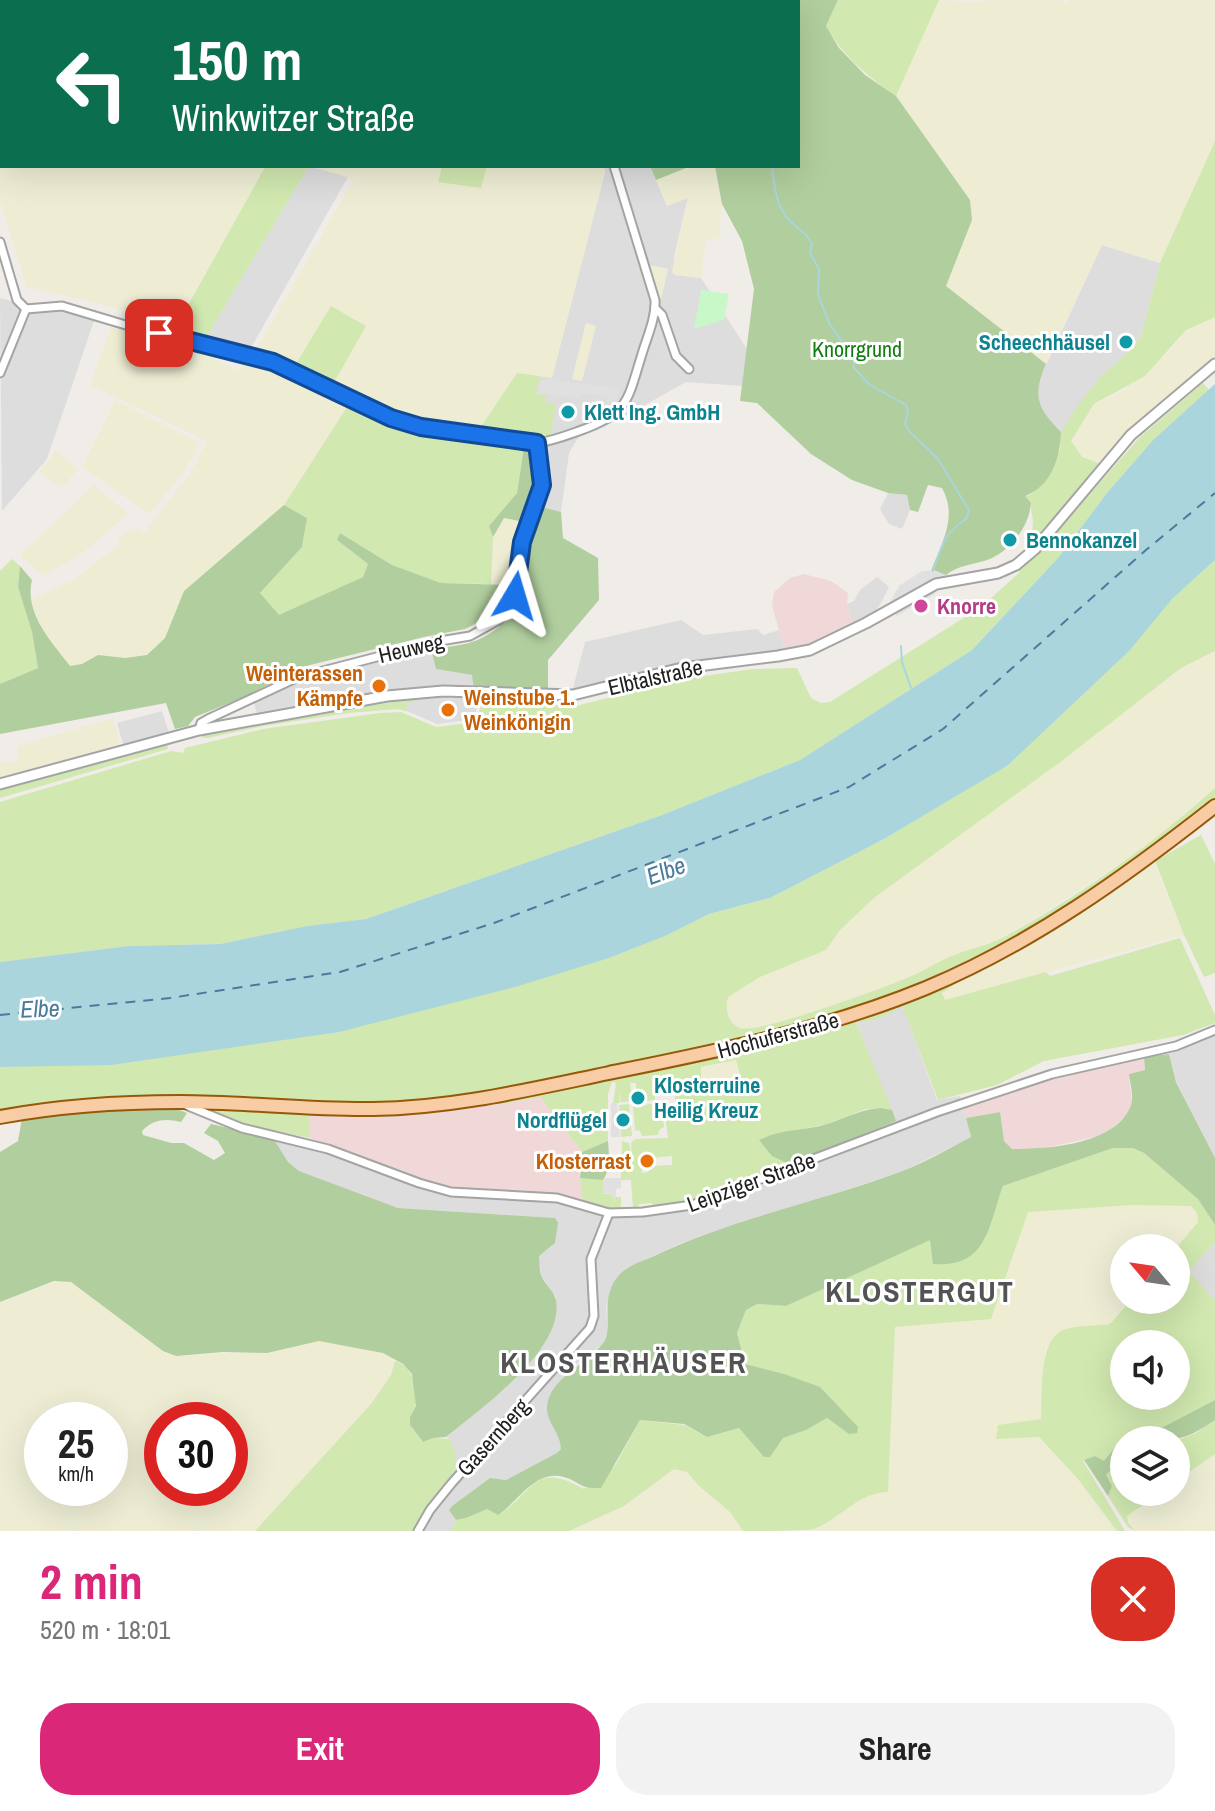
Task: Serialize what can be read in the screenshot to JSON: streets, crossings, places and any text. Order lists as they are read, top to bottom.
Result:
{
  "streets": {
    "main road": ["Hochuferstraße"],
    "street": [
      "Heuweg",
      "Elbtalstraße",
      "Leipziger Straße",
      "Gasernberg"
    ]
  },
  "crossings": [
    ["Heuweg", "Elbtalstraße"],
    ["Hochuferstraße", "Leipziger Straße"],
    ["Leipziger Straße", "Gasernberg"]
  ],
  "districts": ["KLOSTERGUT", "KLOSTERHÄUSER"],
  "water": ["Elbe"],
  "parks": ["Knorrgrund"],
  "places": [
    "Scheechhäusel",
    "Klett Ing. GmbH",
    "Bennokanzel",
    "Knorre",
    "Weinterassen Kämpfe",
    "Weinstube 1. Weinkönigin",
    "Klosterruine Heilig Kreuz",
    "Nordflügel",
    "Klosterrast"
  ],
  "north": "top left",
  "page": {
    "turn": ["150 m", "Winkwitzer Straße"],
    "speed": "25 km/h",
    "limit": "30",
    "heading": ["2 min", "520 m · 18:01"],
    "buttons": ["Exit", "Share"]
  }
}
